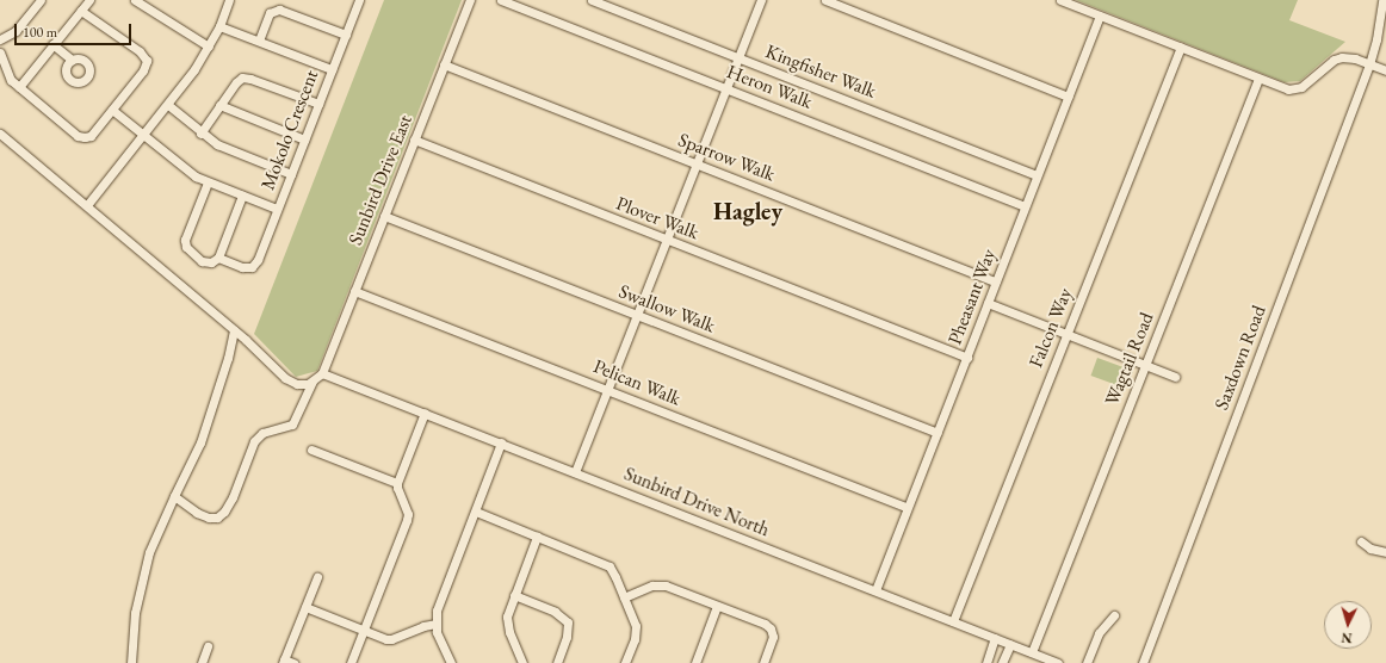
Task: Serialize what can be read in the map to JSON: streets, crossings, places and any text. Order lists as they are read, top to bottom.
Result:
{
  "streets": {
    "street": [
      "Kingfisher Walk",
      "Heron Walk",
      "Mokolo Crescent",
      "Sparrow Walk",
      "Sunbird Drive East",
      "Plover Walk",
      "Pheasant Way",
      "Swallow Walk",
      "Falcon Way",
      "Saxdown Road",
      "Wagtail Road",
      "Pelican Walk",
      "Sunbird Drive North"
    ]
  },
  "crossings": [
    ["Kingfisher Walk", "Pheasant Way"],
    ["Heron Walk", "Pheasant Way"],
    ["Sparrow Walk", "Sunbird Drive East"],
    ["Sparrow Walk", "Pheasant Way"],
    ["Sunbird Drive East", "Plover Walk"],
    ["Sunbird Drive East", "Swallow Walk"],
    ["Sunbird Drive East", "Pelican Walk"],
    ["Sunbird Drive East", "Sunbird Drive North"],
    ["Plover Walk", "Pheasant Way"],
    ["Pheasant Way", "Swallow Walk"],
    ["Pheasant Way", "Pelican Walk"],
    ["Pheasant Way", "Sunbird Drive North"],
    ["Falcon Way", "Sunbird Drive North"],
    ["Wagtail Road", "Sunbird Drive North"]
  ],
  "districts": ["Hagley"],
  "scale_bar": "100 m",
  "north": "bottom"
}
